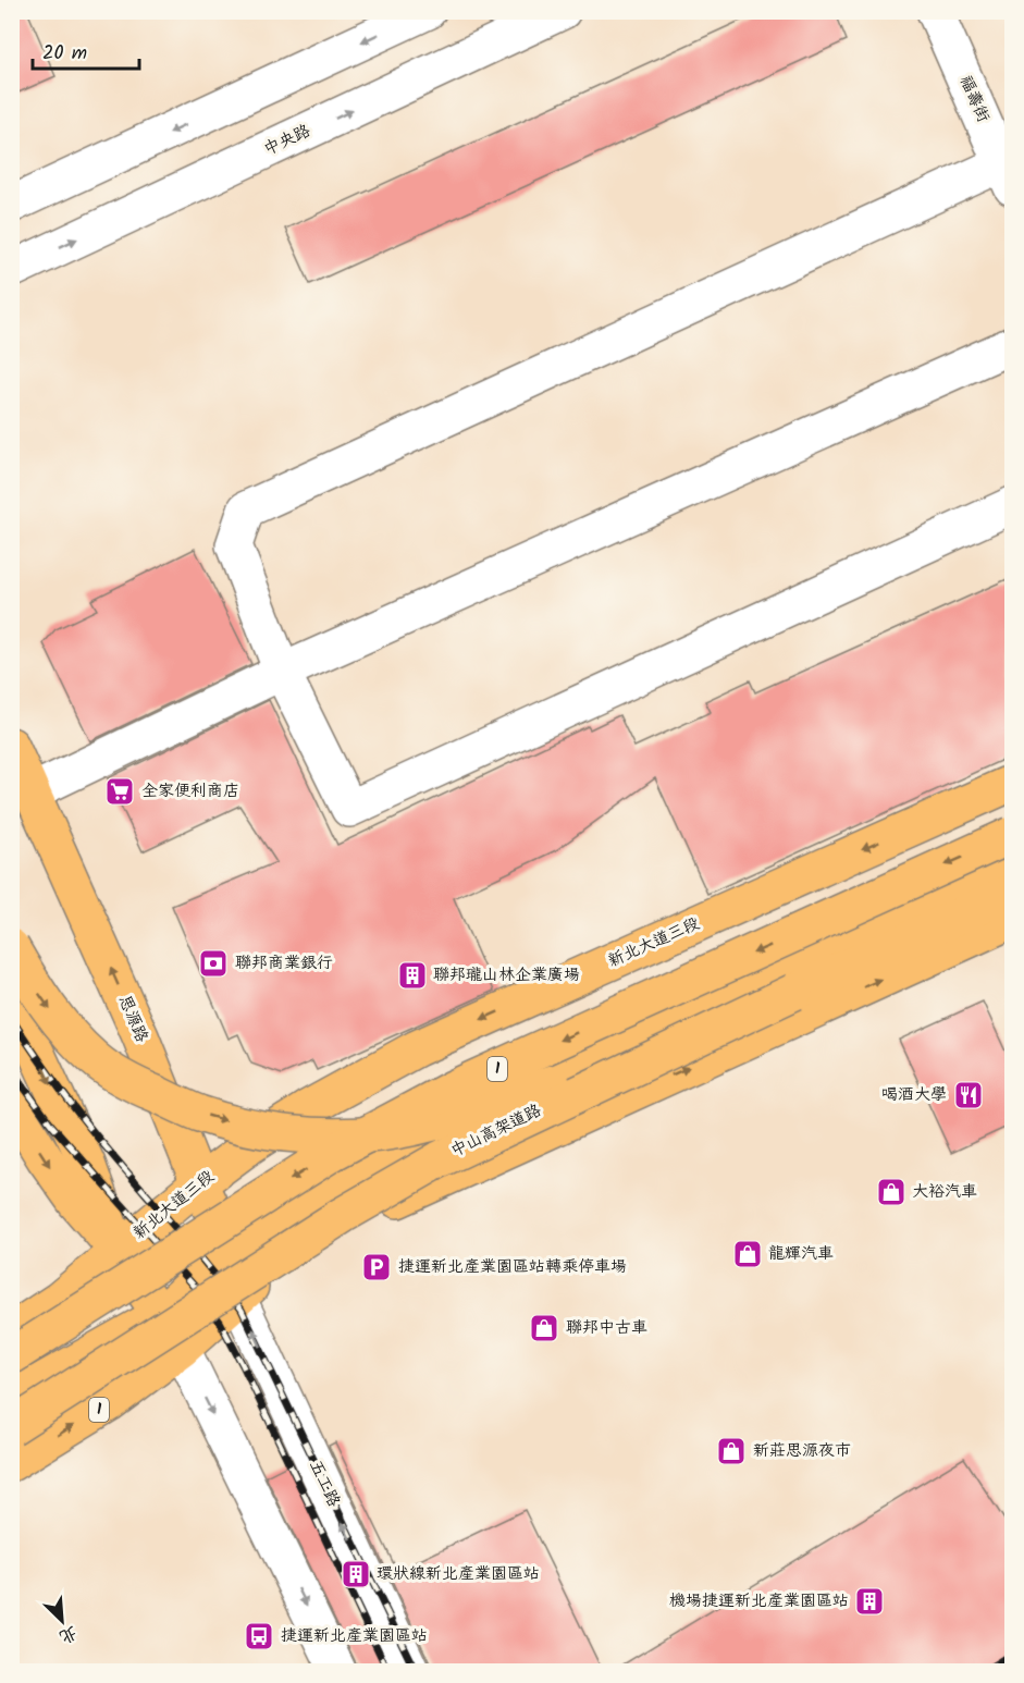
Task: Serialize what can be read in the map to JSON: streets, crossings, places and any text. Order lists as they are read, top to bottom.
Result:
{
  "streets": {
    "main road": [
      "新北大道三段",
      "思源路",
      "1",
      "中山高架道路"
    ],
    "street": ["福壽街", "中央路", "五工路"]
  },
  "crossings": [
    ["新北大道三段", "思源路"],
    ["思源路", "1"],
    ["思源路", "五工路"],
    ["1", "五工路"]
  ],
  "places": {
    "supermarket": ["全家便利商店"],
    "bank": ["聯邦商業銀行"],
    "building": ["聯邦瓏山林企業廣場", "環狀線新北產業園區站", "機場捷運新北產業園區站"],
    "restaurant": ["喝酒大學"],
    "shop": [
      "大裕汽車",
      "龍輝汽車",
      "聯邦中古車",
      "新莊思源夜市"
    ],
    "parking": ["捷運新北產業園區站轉乘停車場"],
    "bus stop": ["捷運新北產業園區站"]
  },
  "scale_bar": "20 m",
  "north": "bottom right"
}
